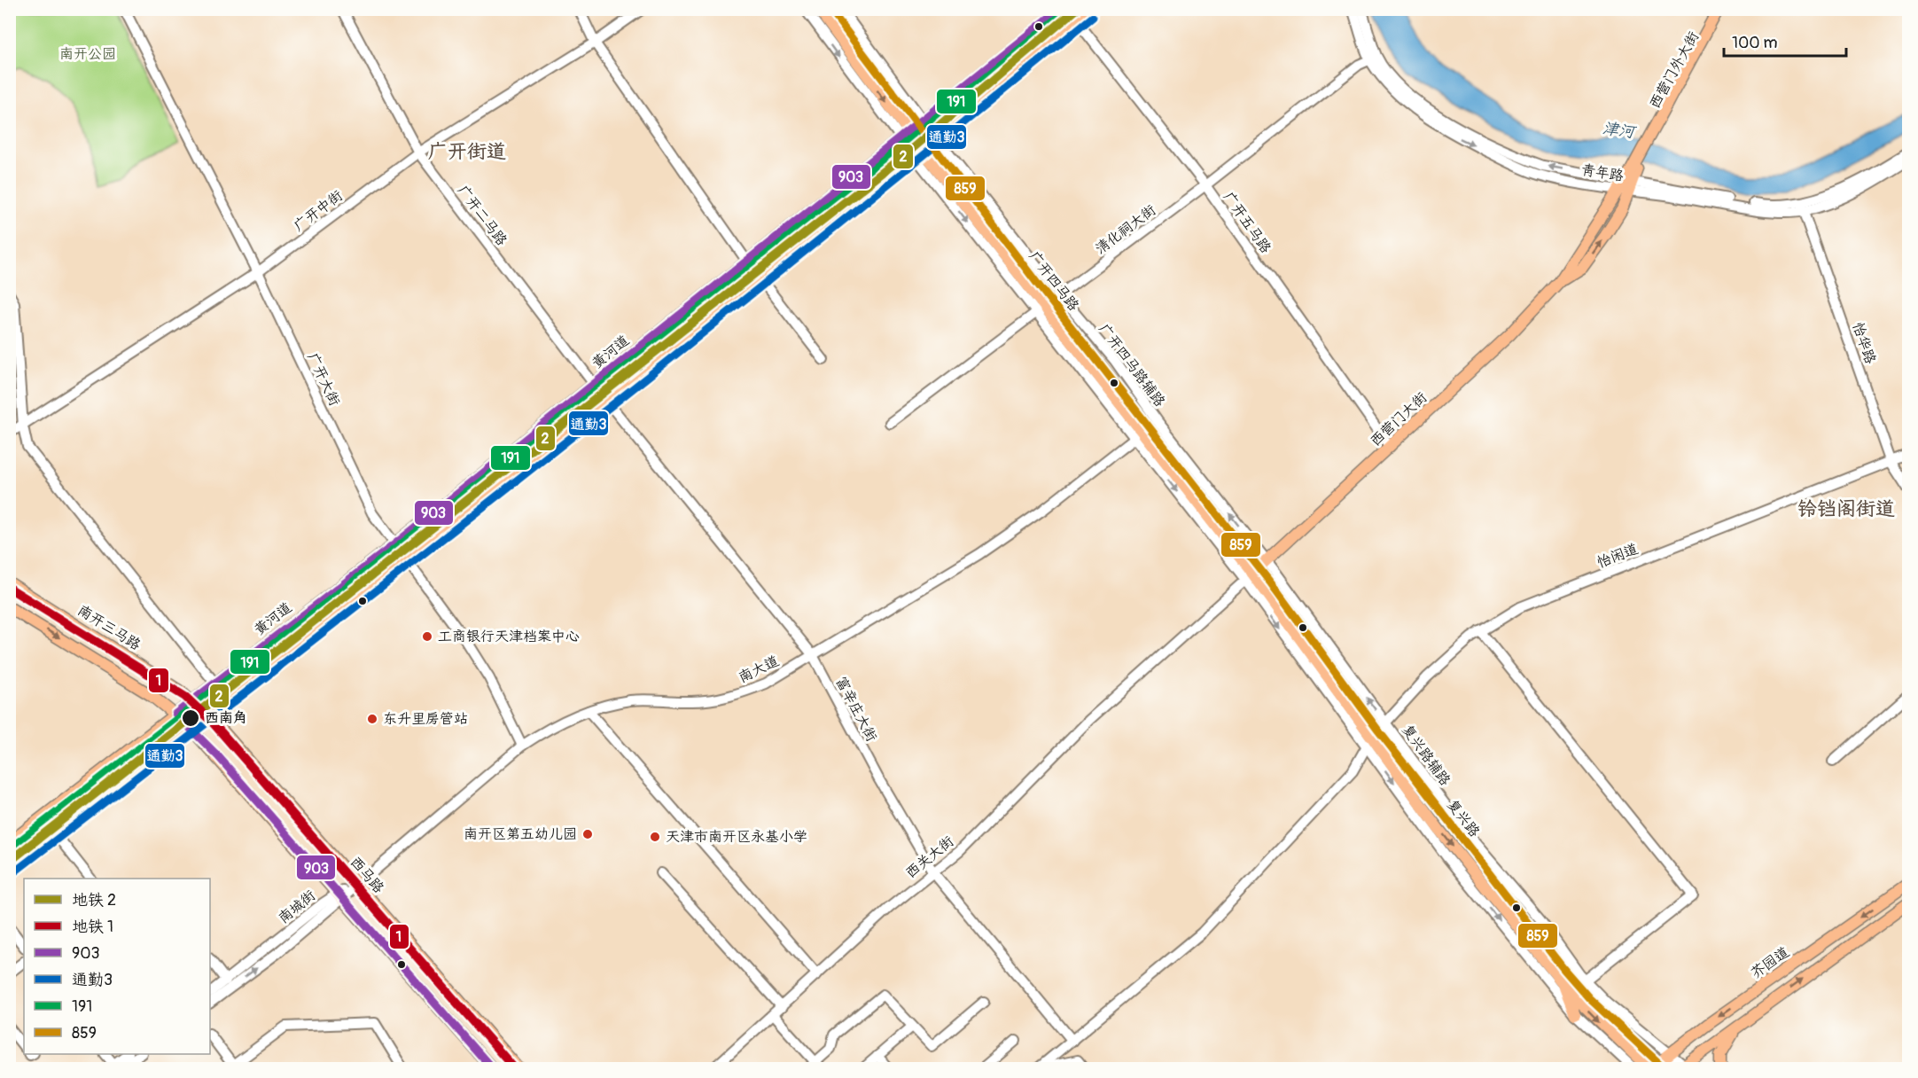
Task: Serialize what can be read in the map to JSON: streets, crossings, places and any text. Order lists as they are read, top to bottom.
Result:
{
  "streets": {
    "main road": [
      "西营门外大街",
      "广开四马路",
      "黄河道",
      "西营门大街",
      "南开三马路",
      "复兴路",
      "西马路",
      "芥园道"
    ],
    "street": [
      "青年路",
      "广开中街",
      "广开二马路",
      "广开五马路",
      "清化祠大街",
      "怡华路",
      "广开四马路辅路",
      "广开大街",
      "怡闲道",
      "南大道",
      "富辛庄大街",
      "复兴路辅路",
      "西关大街",
      "南城街"
    ]
  },
  "crossings": [
    ["西营门外大街", "青年路"],
    ["西营门外大街", "西营门大街"],
    ["青年路", "清化祠大街"],
    ["青年路", "怡华路"],
    ["青年路", "西营门大街"],
    ["广开中街", "广开二马路"],
    ["广开中街", "广开大街"],
    ["广开二马路", "黄河道"],
    ["广开二马路", "富辛庄大街"],
    ["广开五马路", "清化祠大街"],
    ["广开五马路", "西营门大街"],
    ["清化祠大街", "广开四马路"],
    ["清化祠大街", "广开四马路辅路"],
    ["广开四马路", "黄河道"],
    ["广开四马路", "广开四马路辅路"],
    ["广开四马路", "西营门大街"],
    ["广开四马路", "南大道"],
    ["广开四马路", "复兴路辅路"],
    ["广开四马路", "复兴路"],
    ["广开四马路", "西关大街"],
    ["怡华路", "怡闲道"],
    ["黄河道", "广开四马路辅路"],
    ["黄河道", "广开大街"],
    ["黄河道", "南开三马路"],
    ["黄河道", "西马路"],
    ["广开四马路辅路", "西营门大街"],
    ["广开四马路辅路", "南大道"],
    ["广开四马路辅路", "复兴路辅路"],
    ["广开四马路辅路", "复兴路"],
    ["广开四马路辅路", "西关大街"],
    ["广开大街", "南大道"],
    ["西营门大街", "复兴路辅路"],
    ["西营门大街", "复兴路"],
    ["西营门大街", "西关大街"],
    ["怡闲道", "富辛庄大街"],
    ["怡闲道", "复兴路辅路"],
    ["怡闲道", "复兴路"],
    ["南开三马路", "西马路"],
    ["南大道", "富辛庄大街"],
    ["南大道", "西马路"],
    ["南大道", "南城街"],
    ["富辛庄大街", "西关大街"],
    ["复兴路辅路", "复兴路"],
    ["复兴路辅路", "西关大街"],
    ["复兴路辅路", "芥园道"],
    ["复兴路", "西关大街"],
    ["复兴路", "芥园道"],
    ["西马路", "南城街"]
  ],
  "districts": ["广开街道", "铃铛阁街道"],
  "water": ["津河"],
  "parks": ["南开公园"],
  "places": [
    "工商银行天津档案中心",
    "西南角",
    "东升里房管站",
    "南开区第五幼儿园",
    "天津市南开区永基小学"
  ],
  "lines": [
    "metro line 2",
    "transit line 903",
    "transit line 191",
    "transit line 859",
    "transit line 通勤3",
    "metro line 1"
  ],
  "legend": [
    "地铁 2",
    "地铁 1",
    "903",
    "通勤3",
    "191",
    "859"
  ],
  "scale_bar": "100 m"
}
